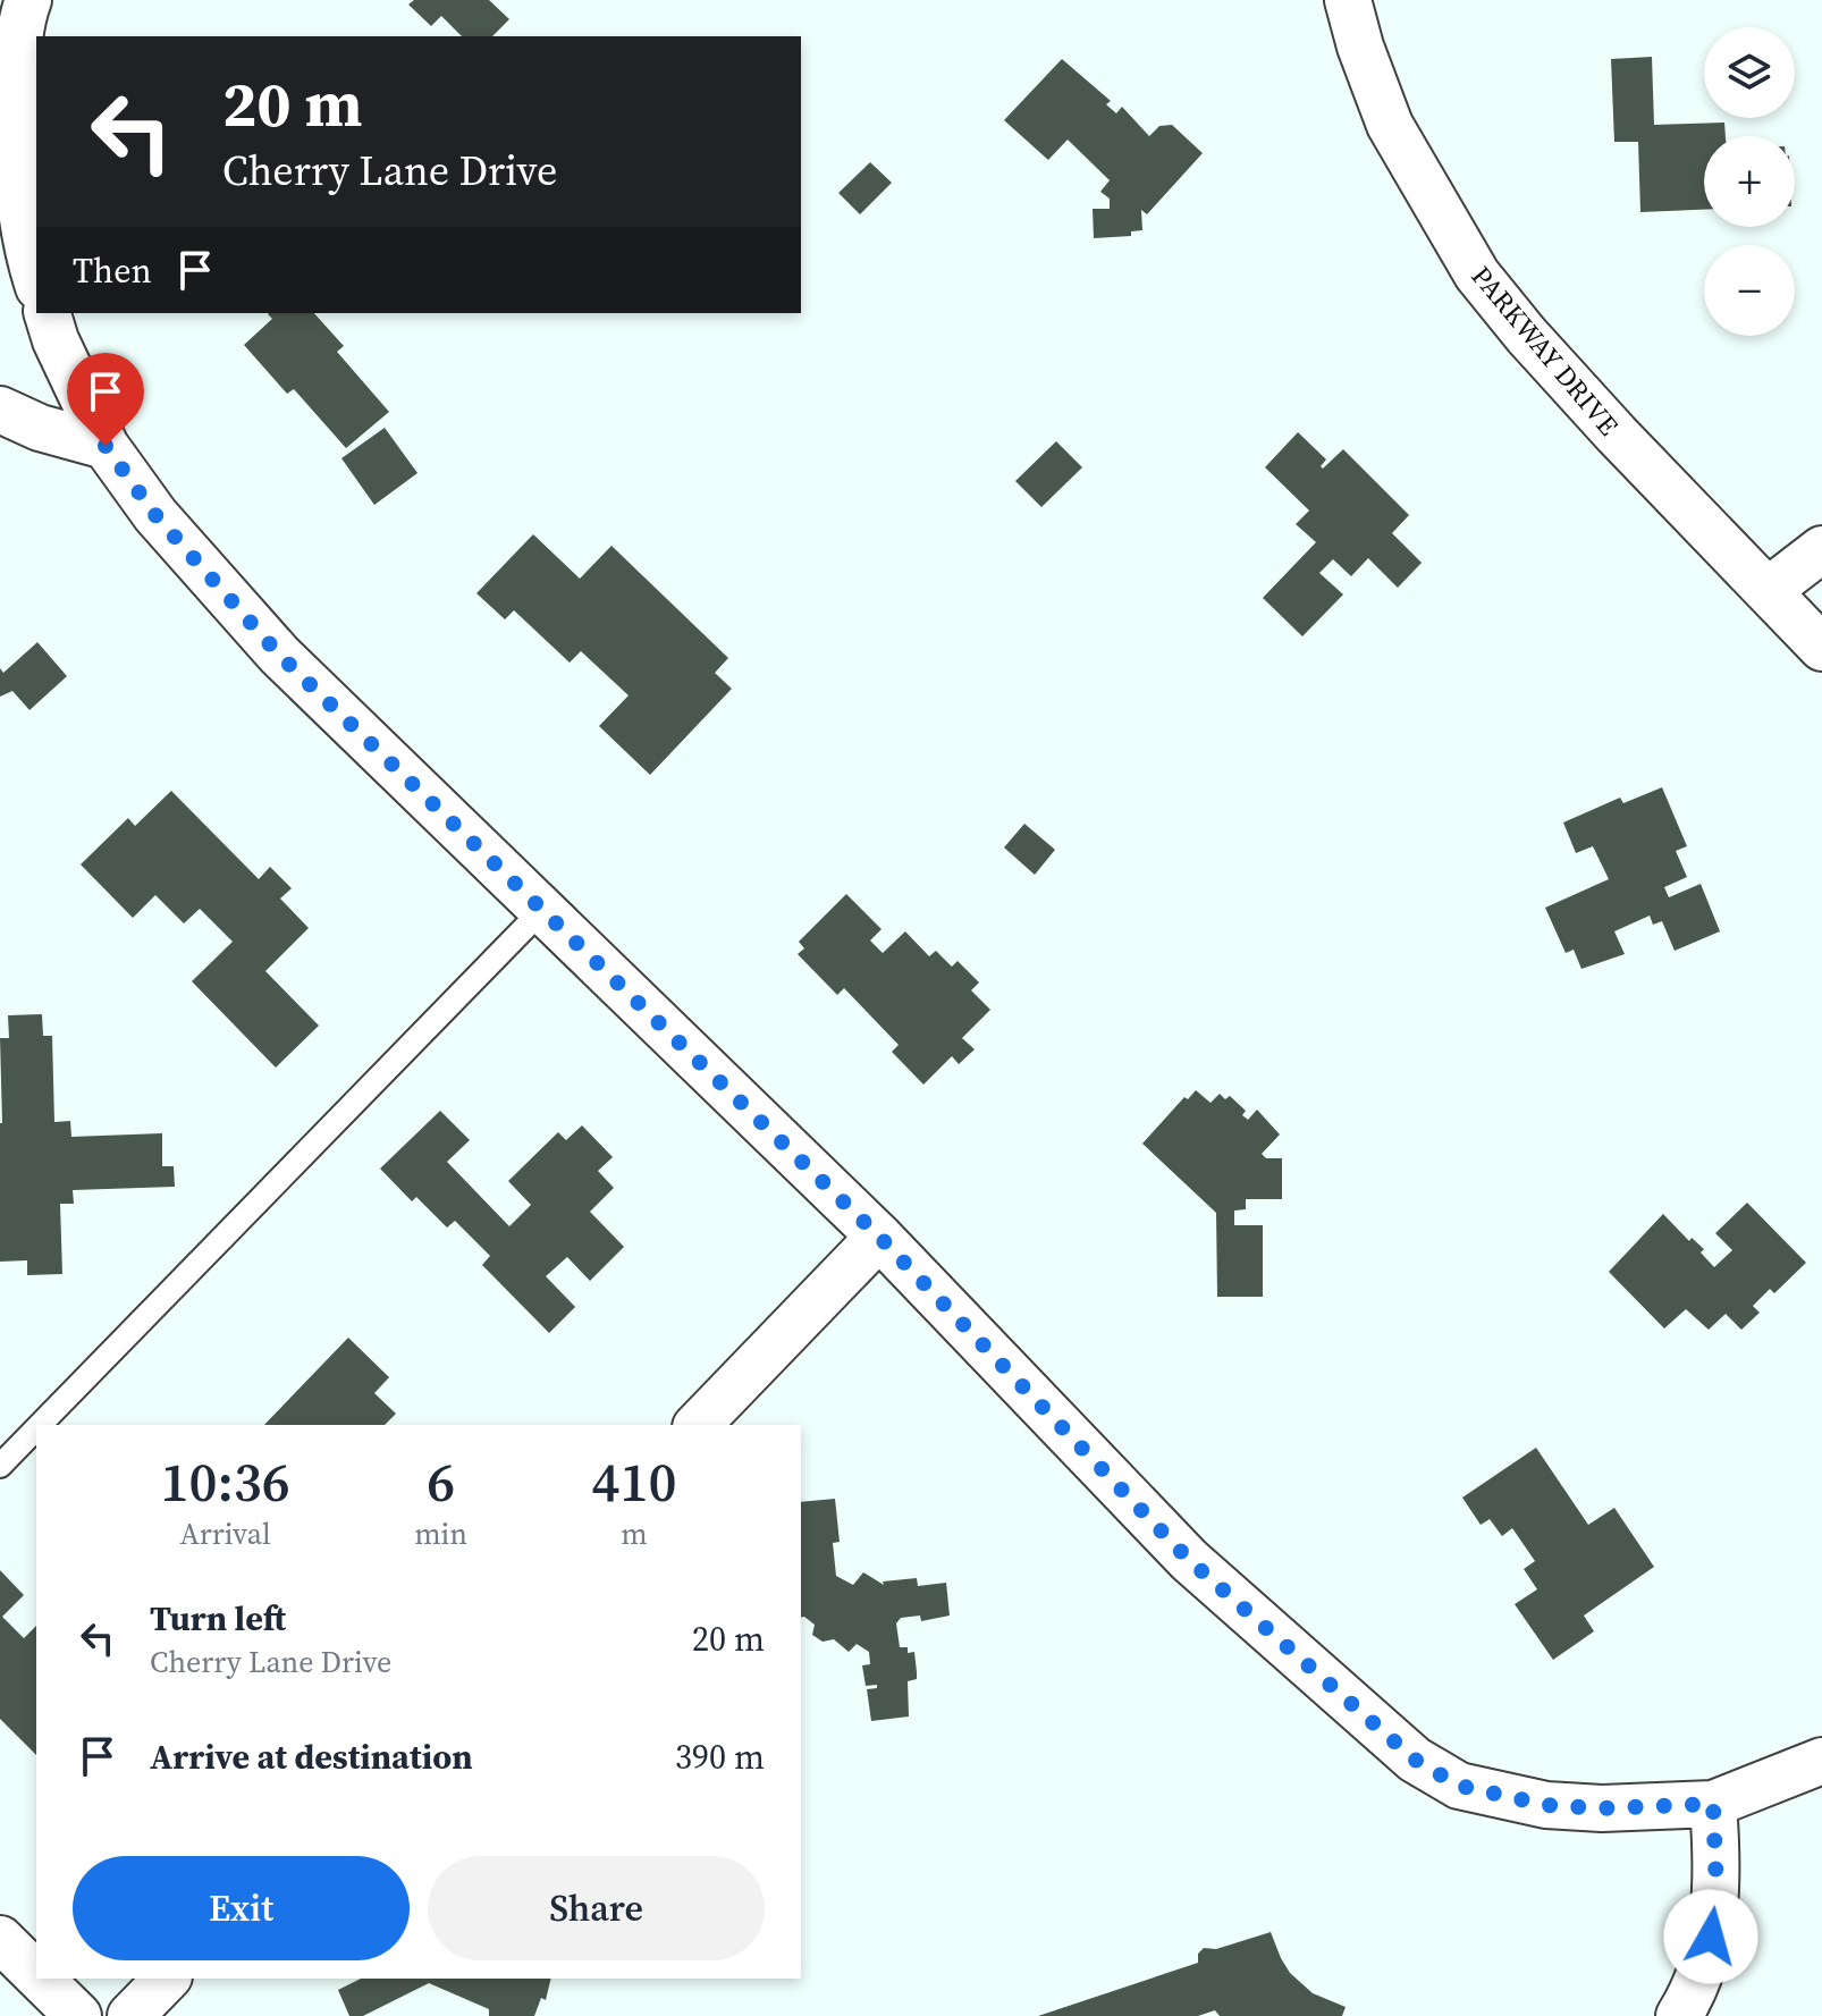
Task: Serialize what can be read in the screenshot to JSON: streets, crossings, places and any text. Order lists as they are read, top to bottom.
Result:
{
  "streets": {
    "street": ["PARKWAY DRIVE"]
  },
  "page": {
    "map_buttons": ["+", "−"],
    "turn": ["20 m", "Cherry Lane Drive"],
    "then": "Then",
    "eta": [
      "10:36",
      "Arrival",
      "6",
      "min",
      "410",
      "m"
    ],
    "list": [
      {
        "name": "Turn left",
        "note": "Cherry Lane Drive",
        "value": "20 m"
      },
      {
        "name": "Arrive at destination",
        "value": "390 m"
      }
    ],
    "buttons": ["Exit", "Share"]
  }
}
